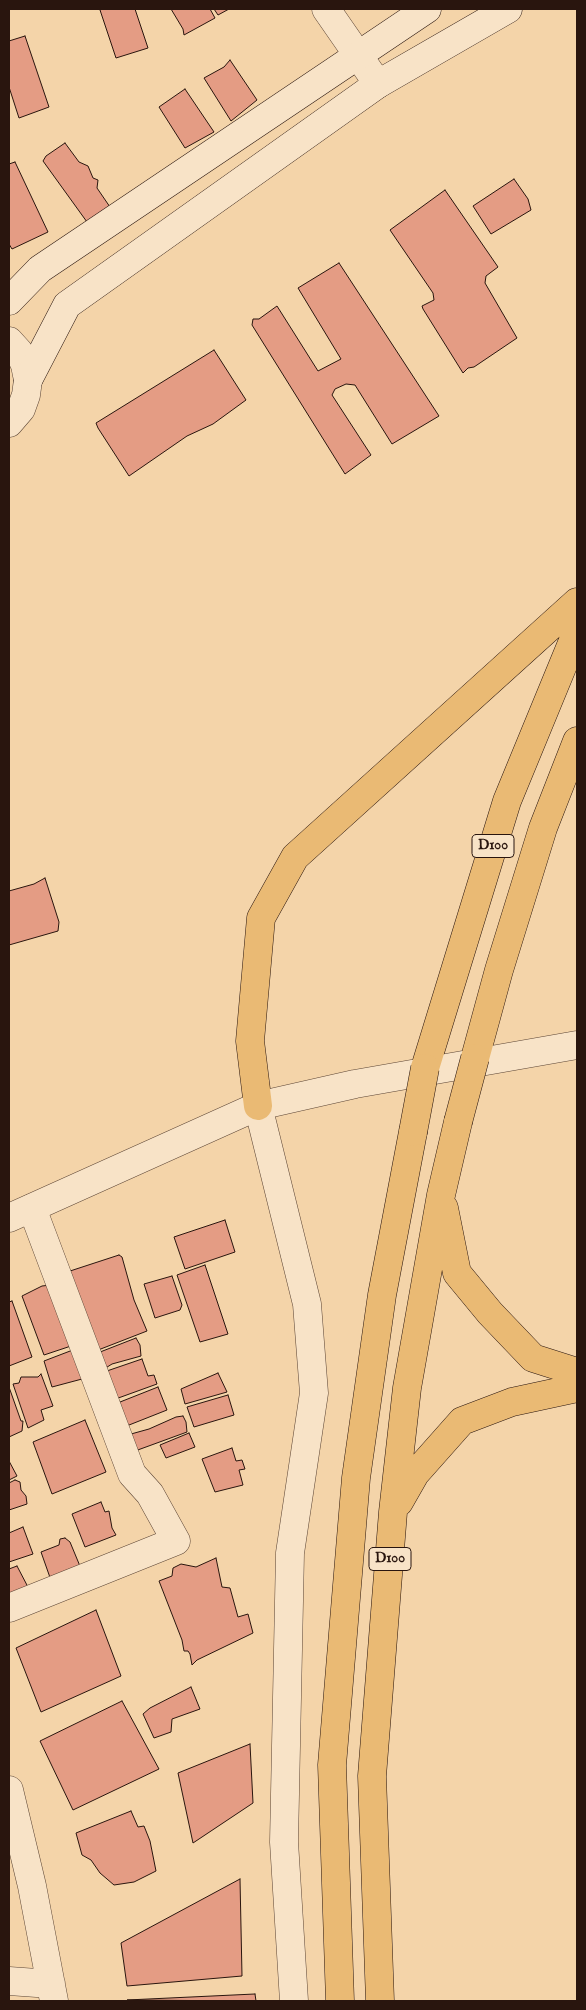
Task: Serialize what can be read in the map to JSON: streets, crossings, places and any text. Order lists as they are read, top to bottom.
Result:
{
  "streets": {
    "highway": ["D100"]
  }
}
